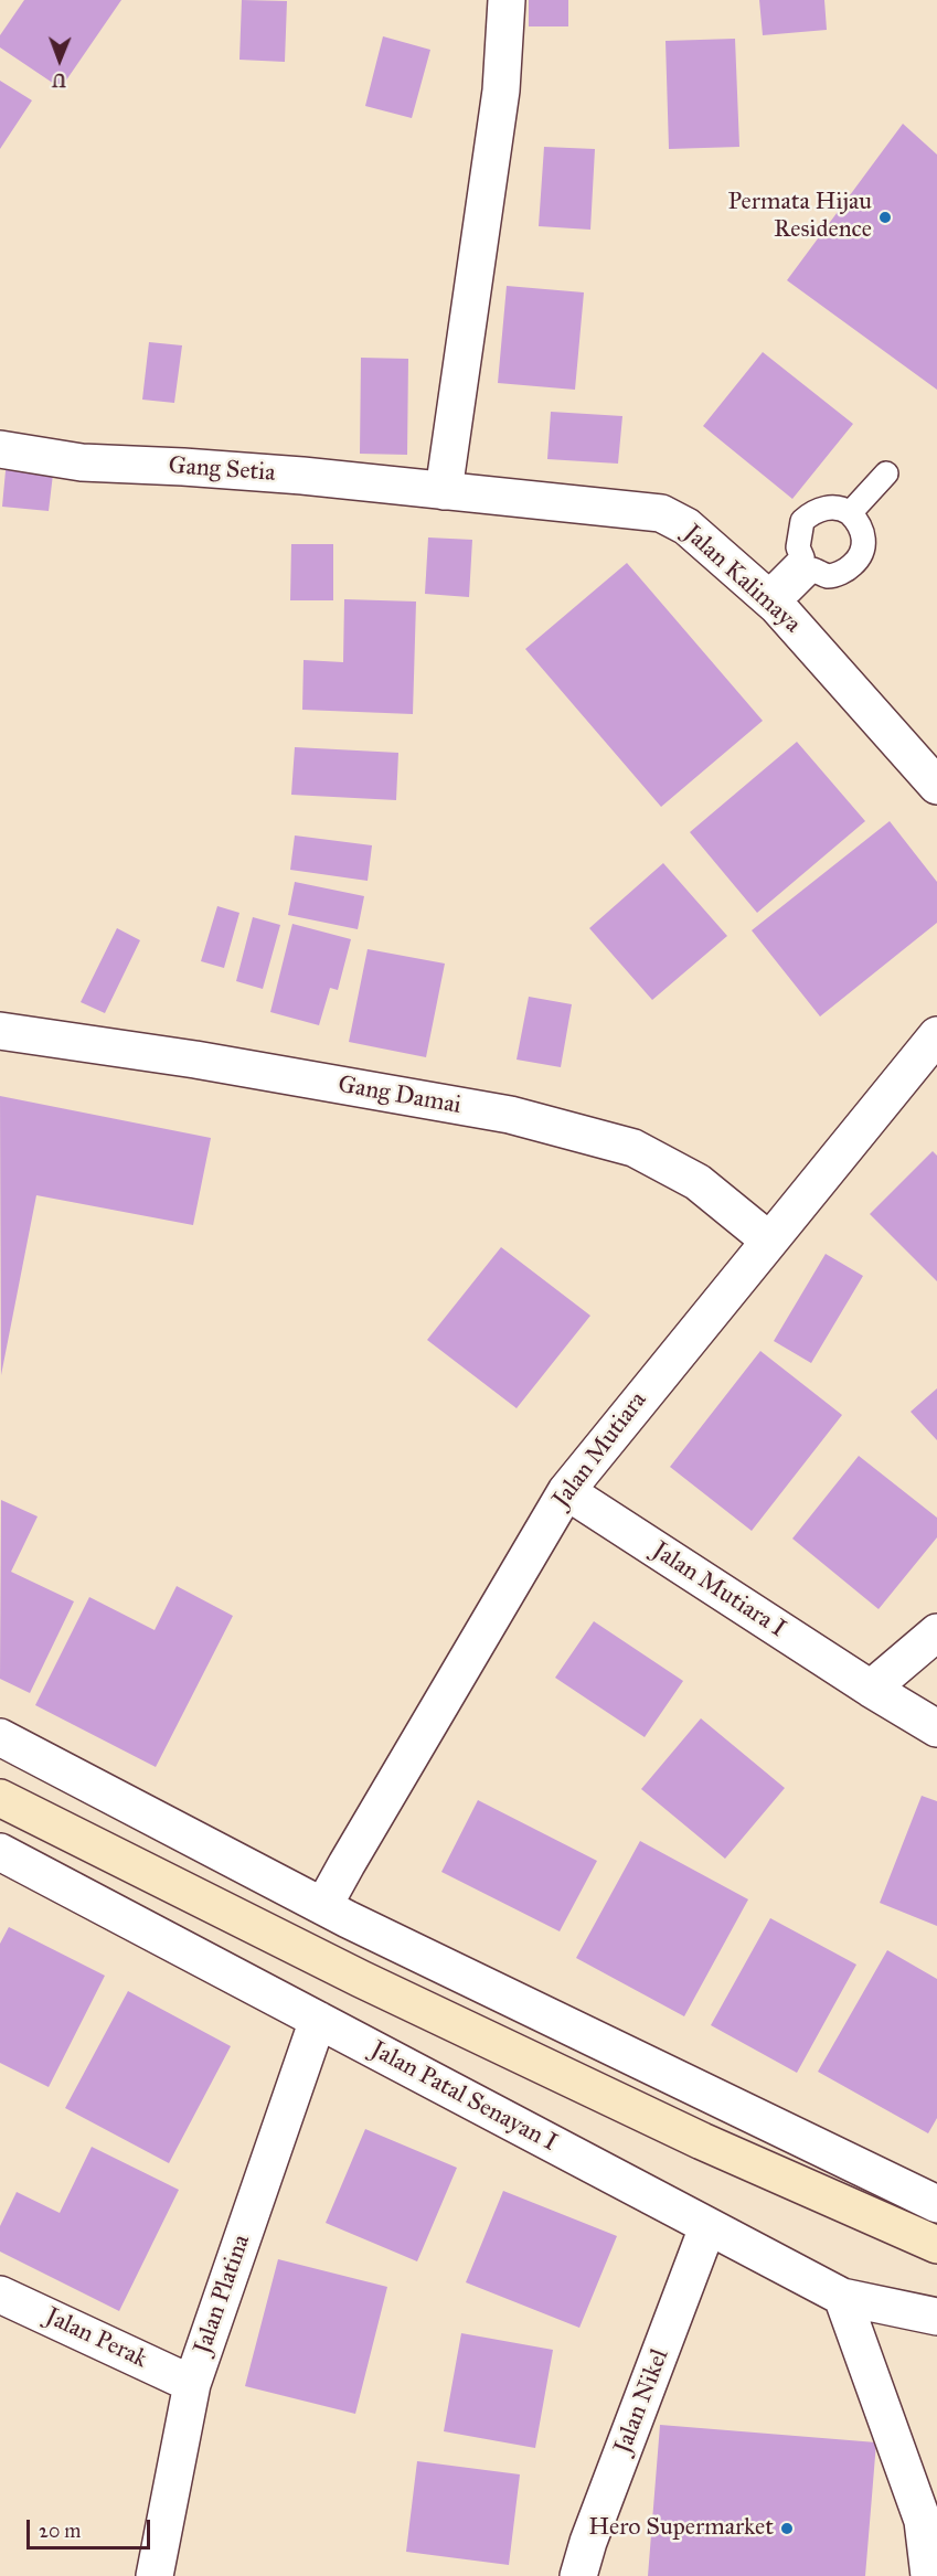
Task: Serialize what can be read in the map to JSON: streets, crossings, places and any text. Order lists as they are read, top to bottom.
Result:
{
  "streets": {
    "street": [
      "Gang Setia",
      "Jalan Kalimaya",
      "Gang Damai",
      "Jalan Mutiara",
      "Jalan Mutiara I",
      "Jalan Patal Senayan I",
      "Jalan Platina",
      "Jalan Perak",
      "Jalan Nikel"
    ]
  },
  "crossings": [
    ["Gang Setia", "Jalan Kalimaya"],
    ["Gang Damai", "Jalan Mutiara"],
    ["Jalan Mutiara", "Jalan Mutiara I"],
    ["Jalan Patal Senayan I", "Jalan Platina"],
    ["Jalan Patal Senayan I", "Jalan Nikel"],
    ["Jalan Platina", "Jalan Perak"]
  ],
  "places": ["Permata Hijau Residence", "Hero Supermarket"],
  "scale_bar": "20 m",
  "north": "bottom"
}
